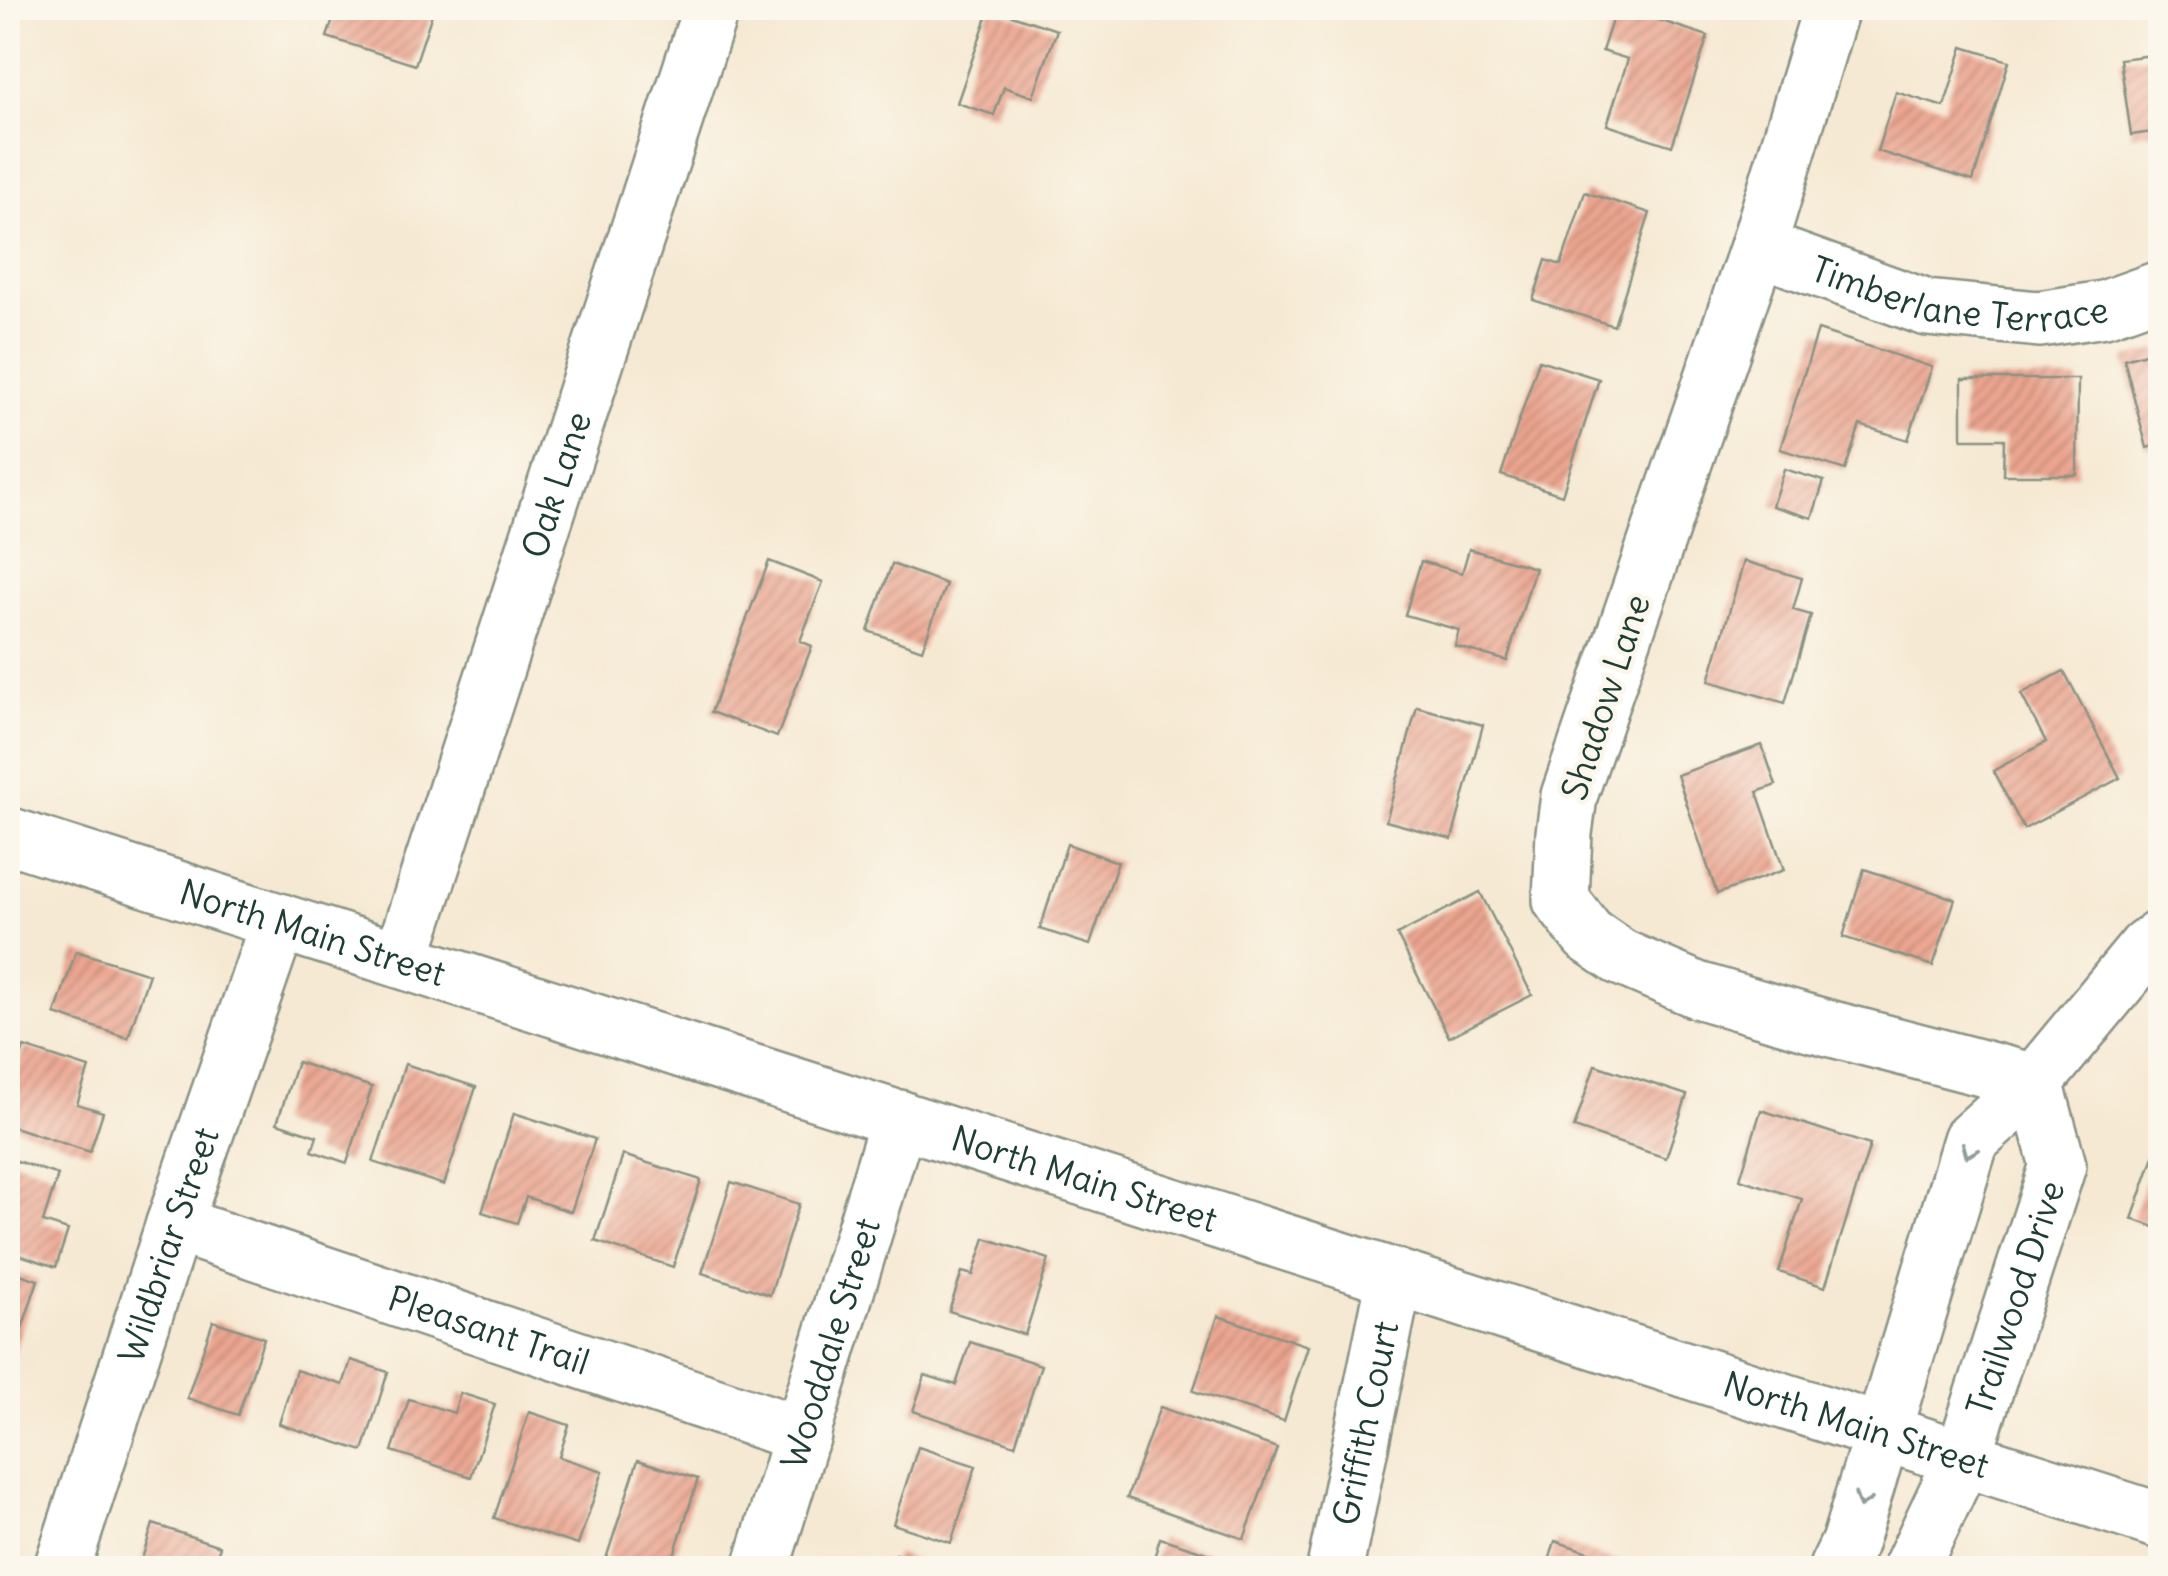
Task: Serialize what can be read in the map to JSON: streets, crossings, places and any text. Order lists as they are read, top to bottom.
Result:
{
  "streets": {
    "street": [
      "Timberlane Terrace",
      "Oak Lane",
      "Shadow Lane",
      "North Main Street",
      "Wildbriar Street",
      "Trailwood Drive",
      "Pleasant Trail",
      "Wooddale Street",
      "Griffith Court"
    ]
  },
  "crossings": [
    ["Timberlane Terrace", "Shadow Lane"],
    ["Oak Lane", "North Main Street"],
    ["Shadow Lane", "Trailwood Drive"],
    ["North Main Street", "Wildbriar Street"],
    ["North Main Street", "Trailwood Drive"],
    ["North Main Street", "Wooddale Street"],
    ["North Main Street", "Griffith Court"],
    ["Wildbriar Street", "Pleasant Trail"],
    ["Pleasant Trail", "Wooddale Street"]
  ]
}
